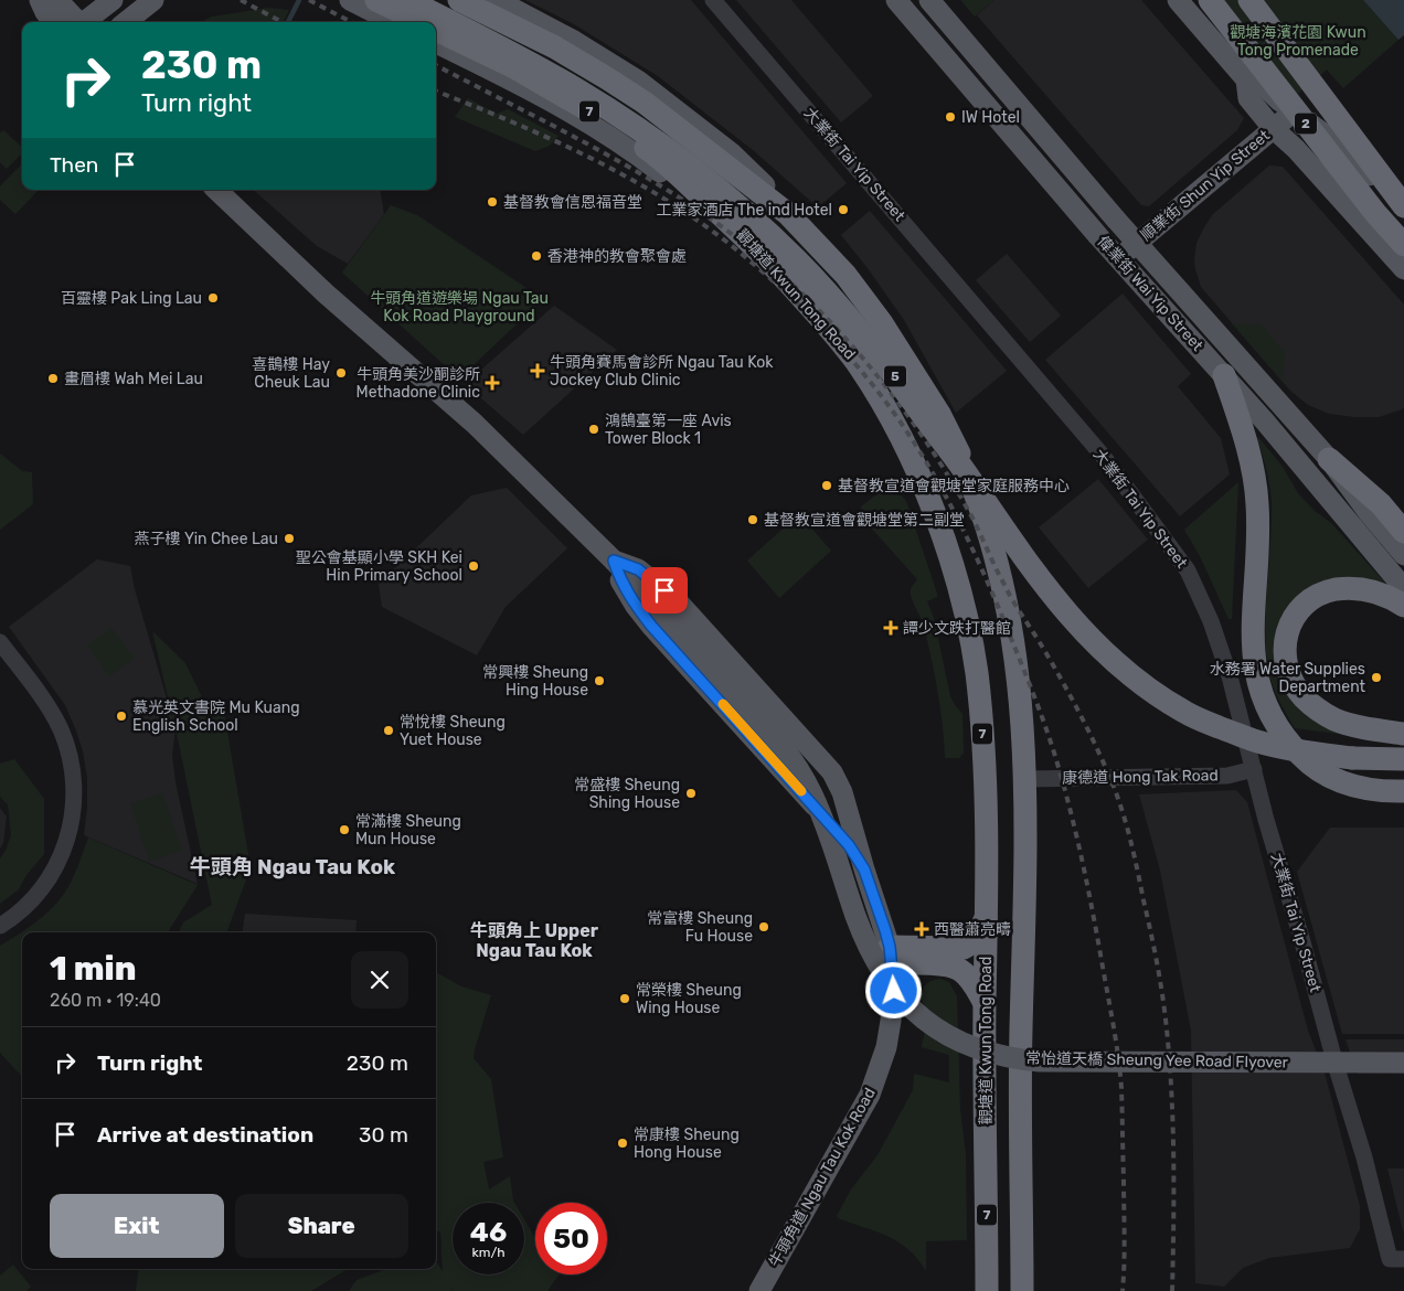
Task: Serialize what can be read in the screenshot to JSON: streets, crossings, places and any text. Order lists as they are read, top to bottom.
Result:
{
  "streets": {
    "highway": [
      "7",
      "2",
      "觀塘道 Kwun Tong Road",
      "5"
    ],
    "main road": [
      "順業街 Shun Yip Street",
      "偉業街 Wai Yip Street",
      "常怡道天橋 Sheung Yee Road Flyover",
      "牛頭角道 Ngau Tau Kok Road"
    ],
    "street": ["大業街 Tai Yip Street", "康德道 Hong Tak Road"]
  },
  "crossings": [
    ["大業街 Tai Yip Street", "康德道 Hong Tak Road"],
    ["順業街 Shun Yip Street", "偉業街 Wai Yip Street"],
    ["常怡道天橋 Sheung Yee Road Flyover", "牛頭角道 Ngau Tau Kok Road"]
  ],
  "districts": ["牛頭角 Ngau Tau Kok", "牛頭角上 Upper Ngau Tau Kok"],
  "parks": ["觀塘海濱花園 Kwun Tong Promenade", "牛頭角道遊樂場 Ngau Tau Kok Road Playground"],
  "places": {
    "other": [
      "IW Hotel",
      "基督教會信恩福音堂",
      "工業家酒店 The ind Hotel",
      "香港神的教會聚會處",
      "百靈樓 Pak Ling Lau",
      "喜鵲樓 Hay Cheuk Lau",
      "畫眉樓 Wah Mei Lau",
      "鴻鵠臺第一座 Avis Tower Block 1",
      "基督教宣道會觀塘堂家庭服務中心",
      "基督教宣道會觀塘堂第二副堂",
      "燕子樓 Yin Chee Lau",
      "聖公會基顯小學 SKH Kei Hin Primary School",
      "水務署 Water Supplies Department",
      "常興樓 Sheung Hing House",
      "慕光英文書院 Mu Kuang English School",
      "常悅樓 Sheung Yuet House",
      "常盛樓 Sheung Shing House",
      "常滿樓 Sheung Mun House",
      "常富樓 Sheung Fu House",
      "常榮樓 Sheung Wing House",
      "常康樓 Sheung Hong House"
    ],
    "health": [
      "牛頭角賽馬會診所 Ngau Tau Kok Jockey Club Clinic",
      "牛頭角美沙酮診所 Methadone Clinic",
      "譚少文跌打醫館",
      "西醫蕭亮疇"
    ]
  },
  "page": {
    "turn": ["230 m", "Turn right"],
    "then": "Then",
    "heading": ["1 min", "260 m · 19:40"],
    "list": [
      {
        "name": "Turn right",
        "value": "230 m"
      },
      {
        "name": "Arrive at destination",
        "value": "30 m"
      }
    ],
    "buttons": ["Exit", "Share"],
    "speed": "46 km/h",
    "limit": "50"
  }
}
